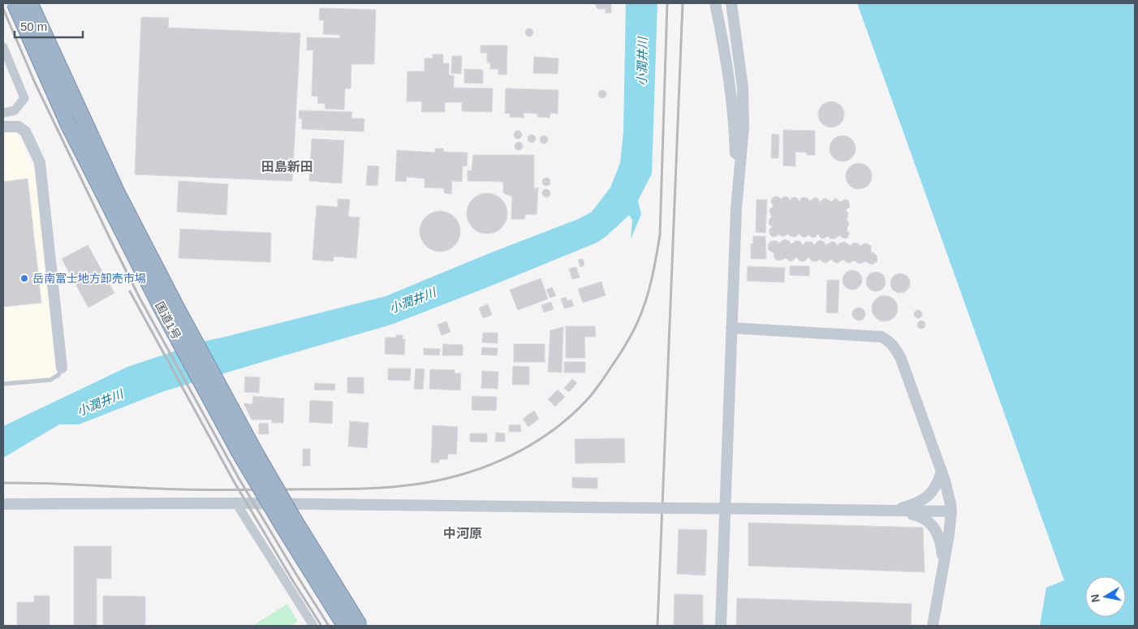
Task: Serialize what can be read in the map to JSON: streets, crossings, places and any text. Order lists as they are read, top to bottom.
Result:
{
  "streets": {
    "highway": ["国道1号"]
  },
  "districts": ["田島新田", "中河原"],
  "water": ["小潤井川"],
  "places": ["岳南富士地方卸売市場"],
  "scale_bar": "50 m",
  "north": "left"
}
